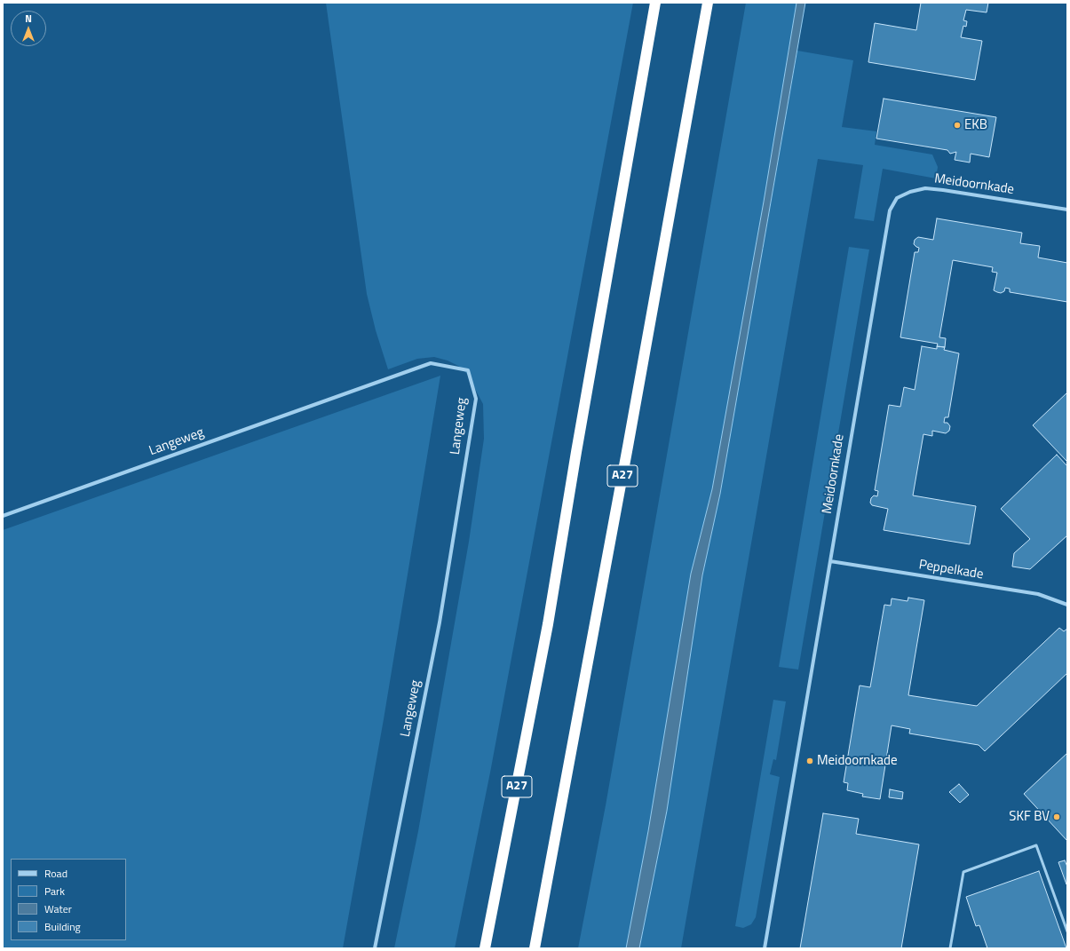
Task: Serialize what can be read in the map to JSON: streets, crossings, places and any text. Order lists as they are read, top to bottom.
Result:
{
  "streets": {
    "highway": ["A27"],
    "street": ["Meidoornkade", "Langeweg", "Peppelkade"]
  },
  "crossings": [
    ["Meidoornkade", "Peppelkade"]
  ],
  "places": ["EKB", "Meidoornkade", "SKF BV"],
  "legend": [
    "Road",
    "Park",
    "Water",
    "Building"
  ],
  "north": "top"
}
